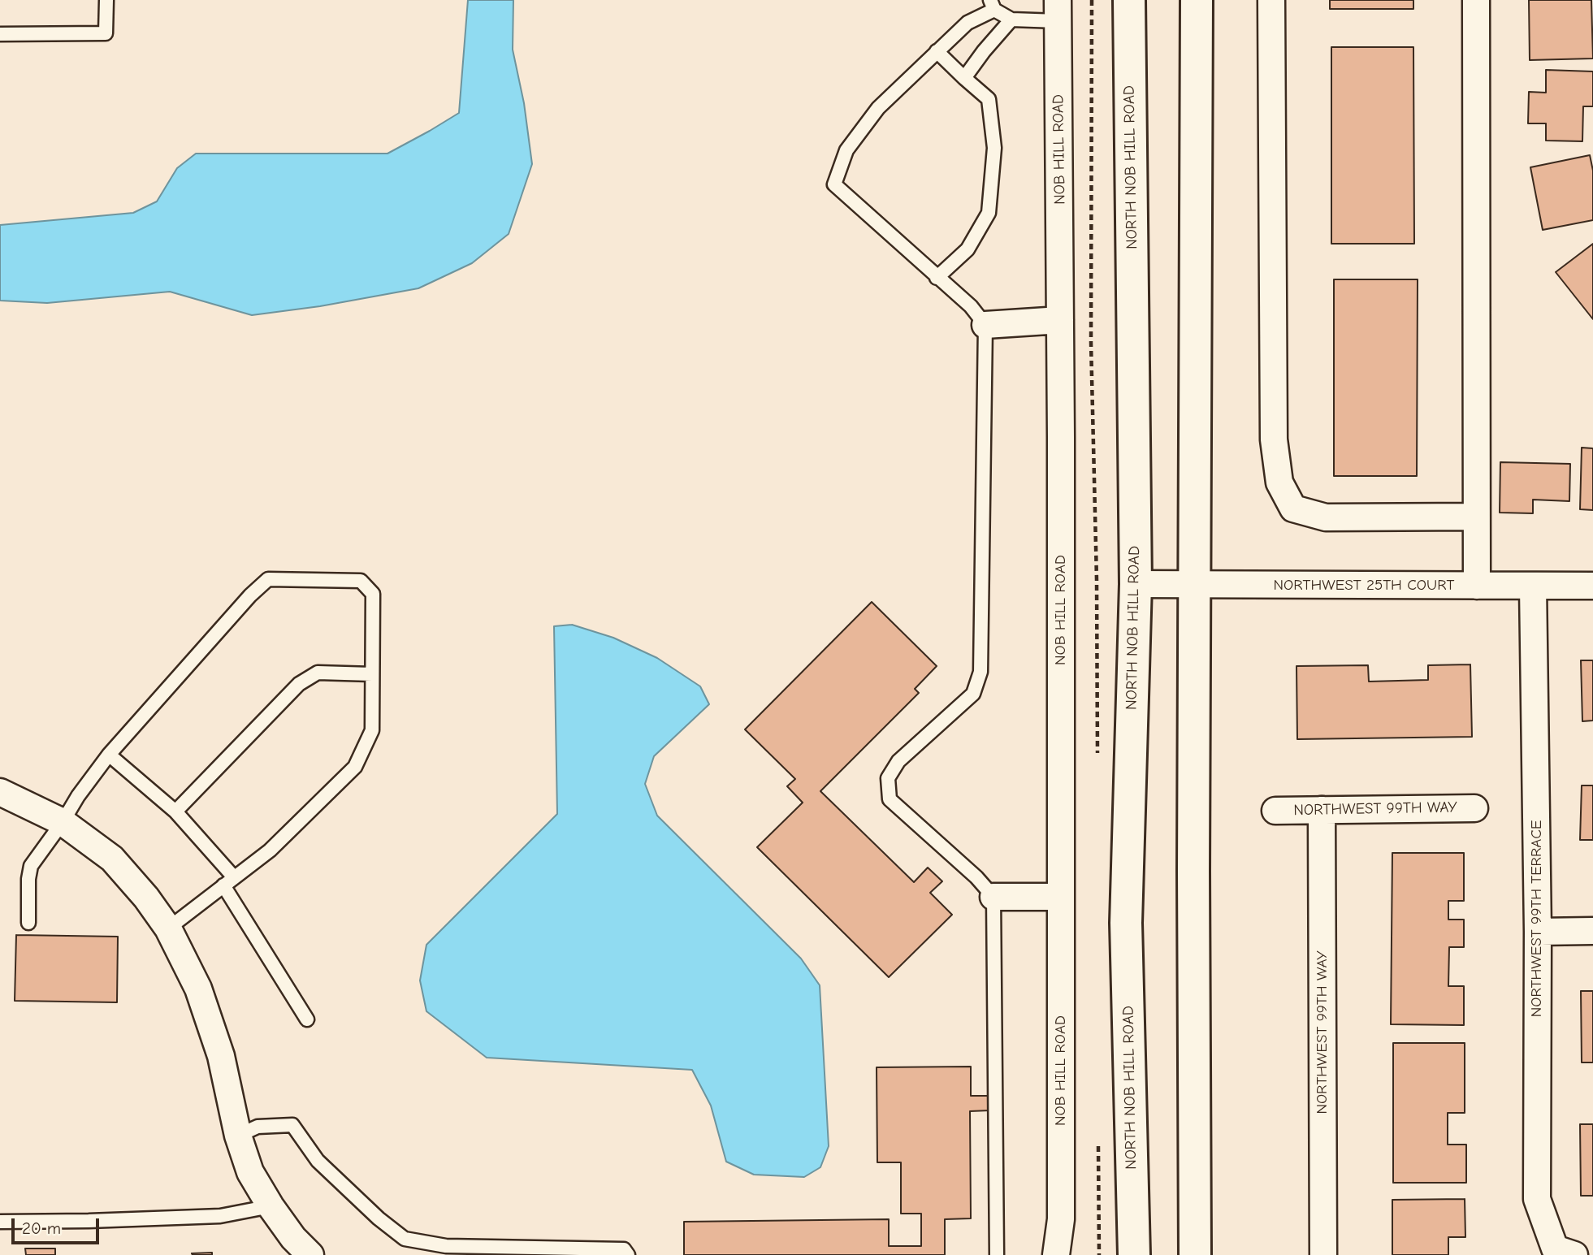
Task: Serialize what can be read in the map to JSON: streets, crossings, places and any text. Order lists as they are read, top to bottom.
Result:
{
  "streets": {
    "main road": ["NORTH NOB HILL ROAD"],
    "street": [
      "NOB HILL ROAD",
      "NORTHWEST 25TH COURT",
      "NORTHWEST 99TH WAY",
      "NORTHWEST 99TH TERRACE"
    ]
  },
  "crossings": [
    ["NORTH NOB HILL ROAD", "NORTHWEST 25TH COURT"],
    ["NORTHWEST 25TH COURT", "NORTHWEST 99TH TERRACE"]
  ],
  "scale_bar": "20 m"
}
